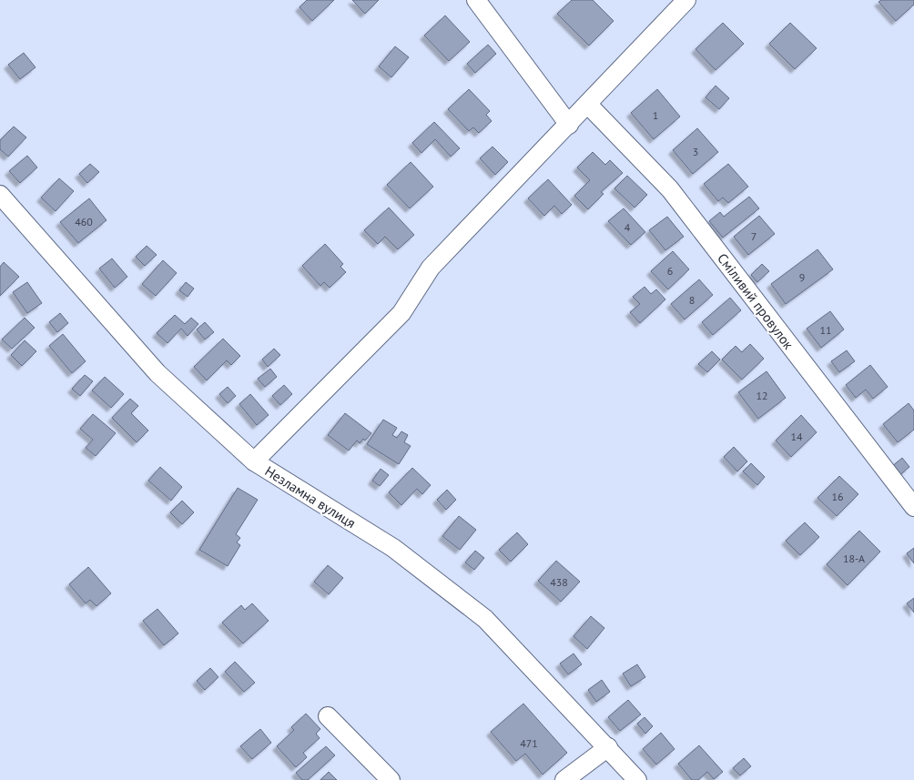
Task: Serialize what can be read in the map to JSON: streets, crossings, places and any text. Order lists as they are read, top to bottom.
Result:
{
  "streets": {
    "street": ["Сміливий провулок", "Незламна вулиця"]
  },
  "house_numbers": [
    "1",
    "3",
    "460",
    "4",
    "7",
    "6",
    "9",
    "8",
    "11",
    "12",
    "14",
    "16",
    "18-А",
    "438",
    "471"
  ]
}
